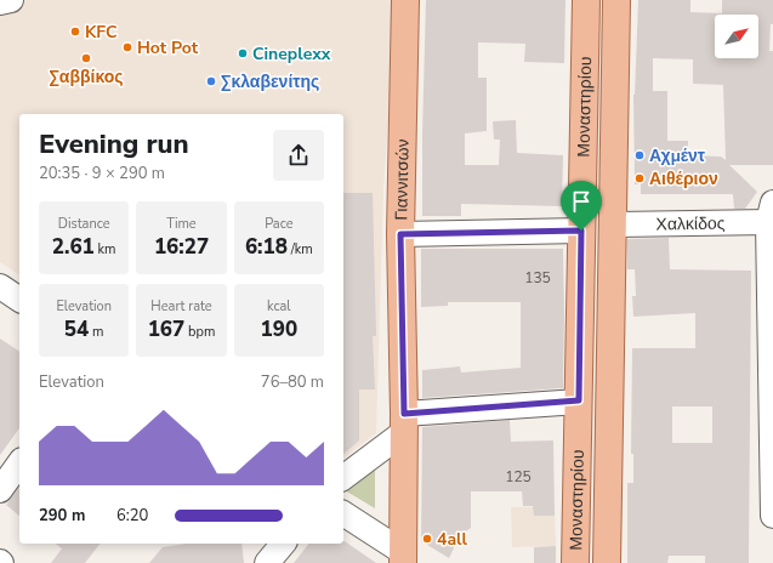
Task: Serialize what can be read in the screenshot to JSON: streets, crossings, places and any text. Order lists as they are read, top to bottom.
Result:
{
  "streets": {
    "main road": ["Μοναστηρίου", "Γιαννιτσών"],
    "street": ["Χαλκίδος"]
  },
  "crossings": [
    ["Μοναστηρίου", "Χαλκίδος"]
  ],
  "places": [
    "KFC",
    "Hot Pot",
    "Cineplexx",
    "Σαββίκος",
    "Σκλαβενίτης",
    "Αχμέντ",
    "Αιθέριον",
    "4all"
  ],
  "house_numbers": ["135", "125"],
  "north": "top right",
  "page": {
    "heading": ["Evening run", "20:35 · 9 × 290 m"],
    "stats": [
      ["Distance", "2.61 km"],
      ["Time", "16:27"],
      ["Pace", "6:18 /km"],
      ["Elevation", "54 m"],
      ["Heart rate", "167 bpm"],
      ["kcal", "190"]
    ],
    "chart": ["Elevation", "76–80 m"],
    "list": [
      {
        "name": "290 m",
        "note": "6:20"
      }
    ]
  }
}
